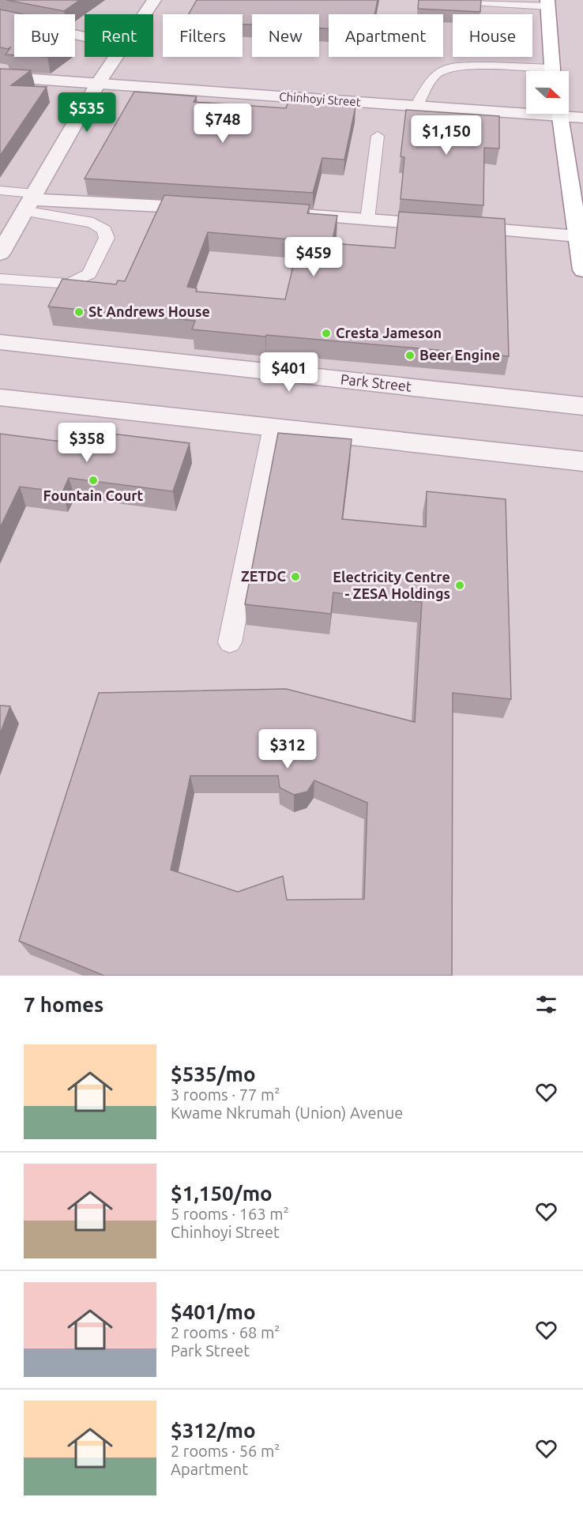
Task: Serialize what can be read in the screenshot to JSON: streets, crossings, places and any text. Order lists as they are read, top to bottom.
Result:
{
  "streets": {
    "street": ["Chinhoyi Street", "Park Street"]
  },
  "places": [
    "St Andrews House",
    "Cresta Jameson",
    "Beer Engine",
    "Fountain Court",
    "ZETDC",
    "Electricity Centre - ZESA Holdings"
  ],
  "north": "right",
  "page": {
    "chip": [
      "Buy",
      "Rent",
      "Filters",
      "New",
      "Apartment",
      "House"
    ],
    "price": [
      "$535",
      "$748",
      "$1,150",
      "$459",
      "$401",
      "$358",
      "$312"
    ],
    "heading": "7 homes",
    "list": [
      {
        "name": "$535/mo",
        "note": "3 rooms · 77 m² · Kwame Nkrumah (Union) Avenue"
      },
      {
        "name": "$1,150/mo",
        "note": "5 rooms · 163 m² · Chinhoyi Street"
      },
      {
        "name": "$401/mo",
        "note": "2 rooms · 68 m² · Park Street"
      },
      {
        "name": "$312/mo",
        "note": "2 rooms · 56 m² · Apartment"
      }
    ]
  }
}
